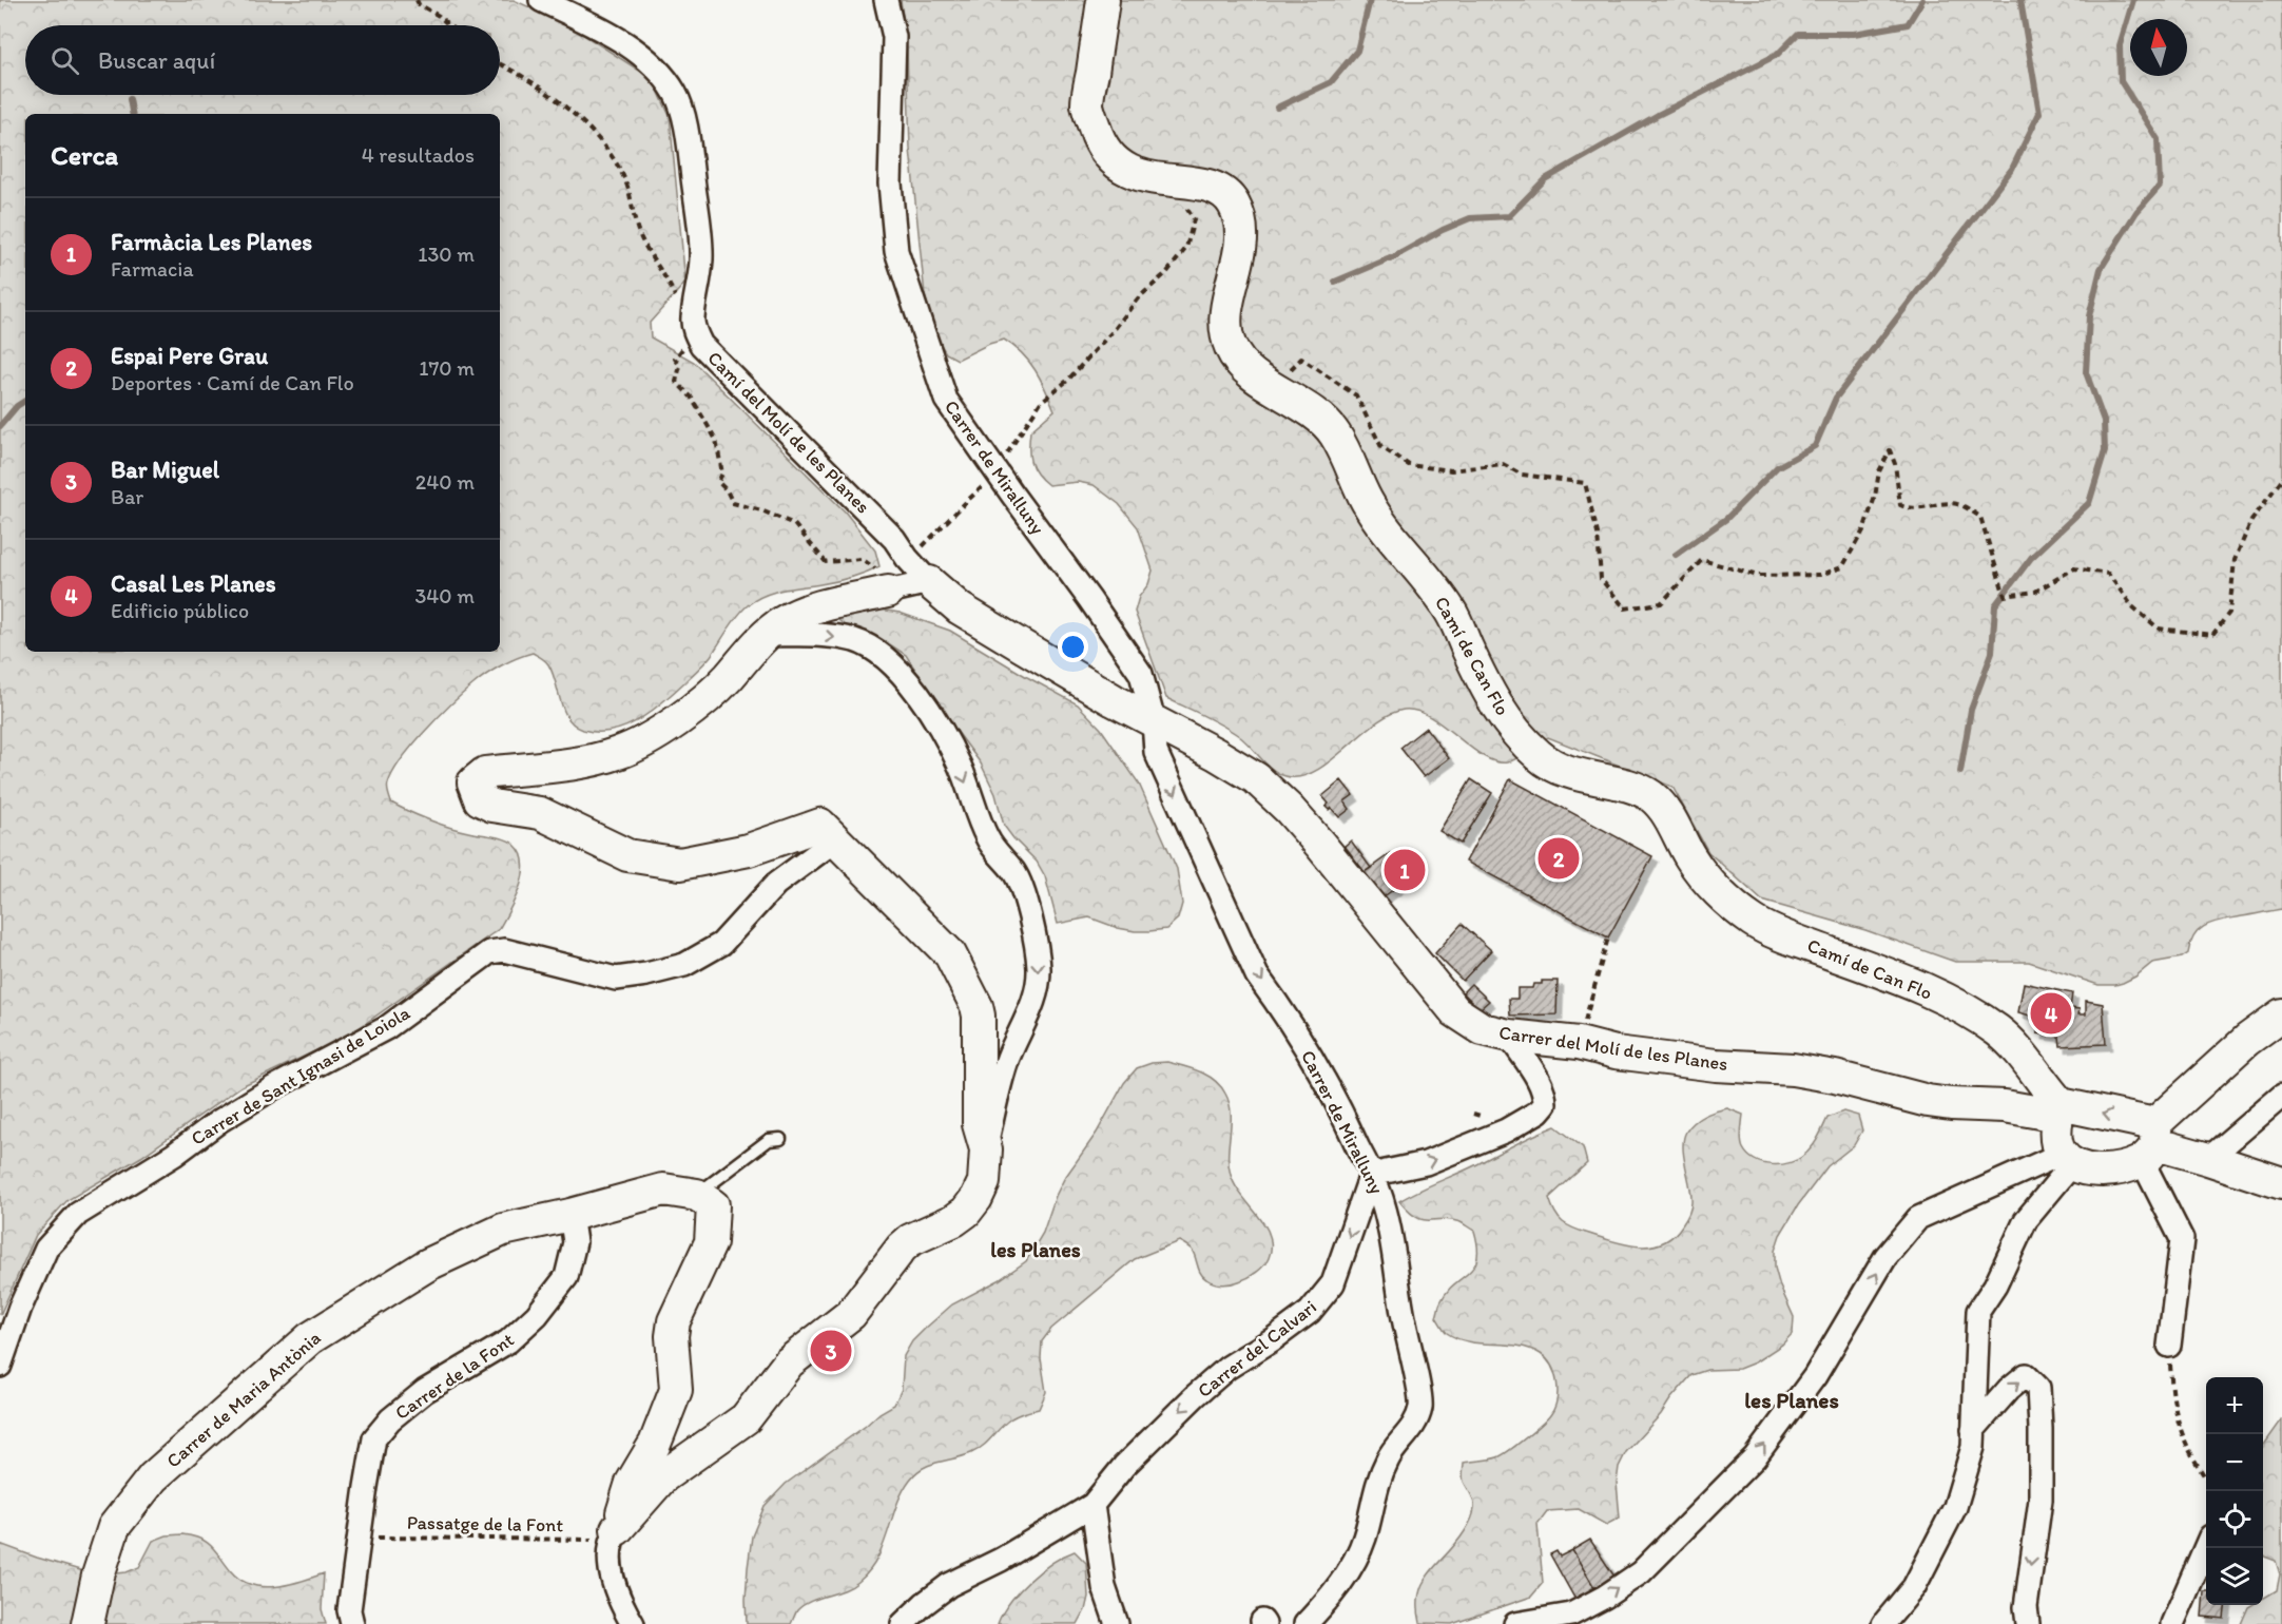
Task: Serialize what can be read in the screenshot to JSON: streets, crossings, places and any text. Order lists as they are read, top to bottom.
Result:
{
  "streets": {
    "street": [
      "Camí del Molí de les Planes",
      "Carrer de Miralluny",
      "Camí de Can Flo",
      "Carrer del Molí de les Planes",
      "Carrer de Sant Ignasi de Loiola",
      "Carrer del Calvari",
      "Carrer de la Font",
      "Carrer de Maria Antònia"
    ],
    "path": ["Passatge de la Font"]
  },
  "crossings": [
    ["Camí del Molí de les Planes", "Carrer de Miralluny"],
    ["Camí del Molí de les Planes", "Carrer del Molí de les Planes"],
    ["Carrer de Miralluny", "Carrer del Molí de les Planes"],
    ["Carrer de Miralluny", "Carrer del Calvari"],
    ["Camí de Can Flo", "Carrer del Molí de les Planes"],
    ["Carrer de la Font", "Carrer de Maria Antònia"],
    ["Carrer de la Font", "Passatge de la Font"]
  ],
  "one_way": ["Carrer del Calvari"],
  "districts": ["les Planes", "les Planes"],
  "north": "top",
  "page": {
    "search": "Buscar aquí",
    "heading": ["Cerca", "4 resultados"],
    "list": [
      {
        "mark": "1",
        "name": "Farmàcia Les Planes",
        "note": "Farmacia",
        "value": "130 m"
      },
      {
        "mark": "2",
        "name": "Espai Pere Grau",
        "note": "Deportes · Camí de Can Flo",
        "value": "170 m"
      },
      {
        "mark": "3",
        "name": "Bar Miguel",
        "note": "Bar",
        "value": "240 m"
      },
      {
        "mark": "4",
        "name": "Casal Les Planes",
        "note": "Edificio público",
        "value": "340 m"
      }
    ],
    "pins": [
      "2",
      "1",
      "4",
      "3"
    ],
    "map_buttons": ["+", "−"]
  }
}
